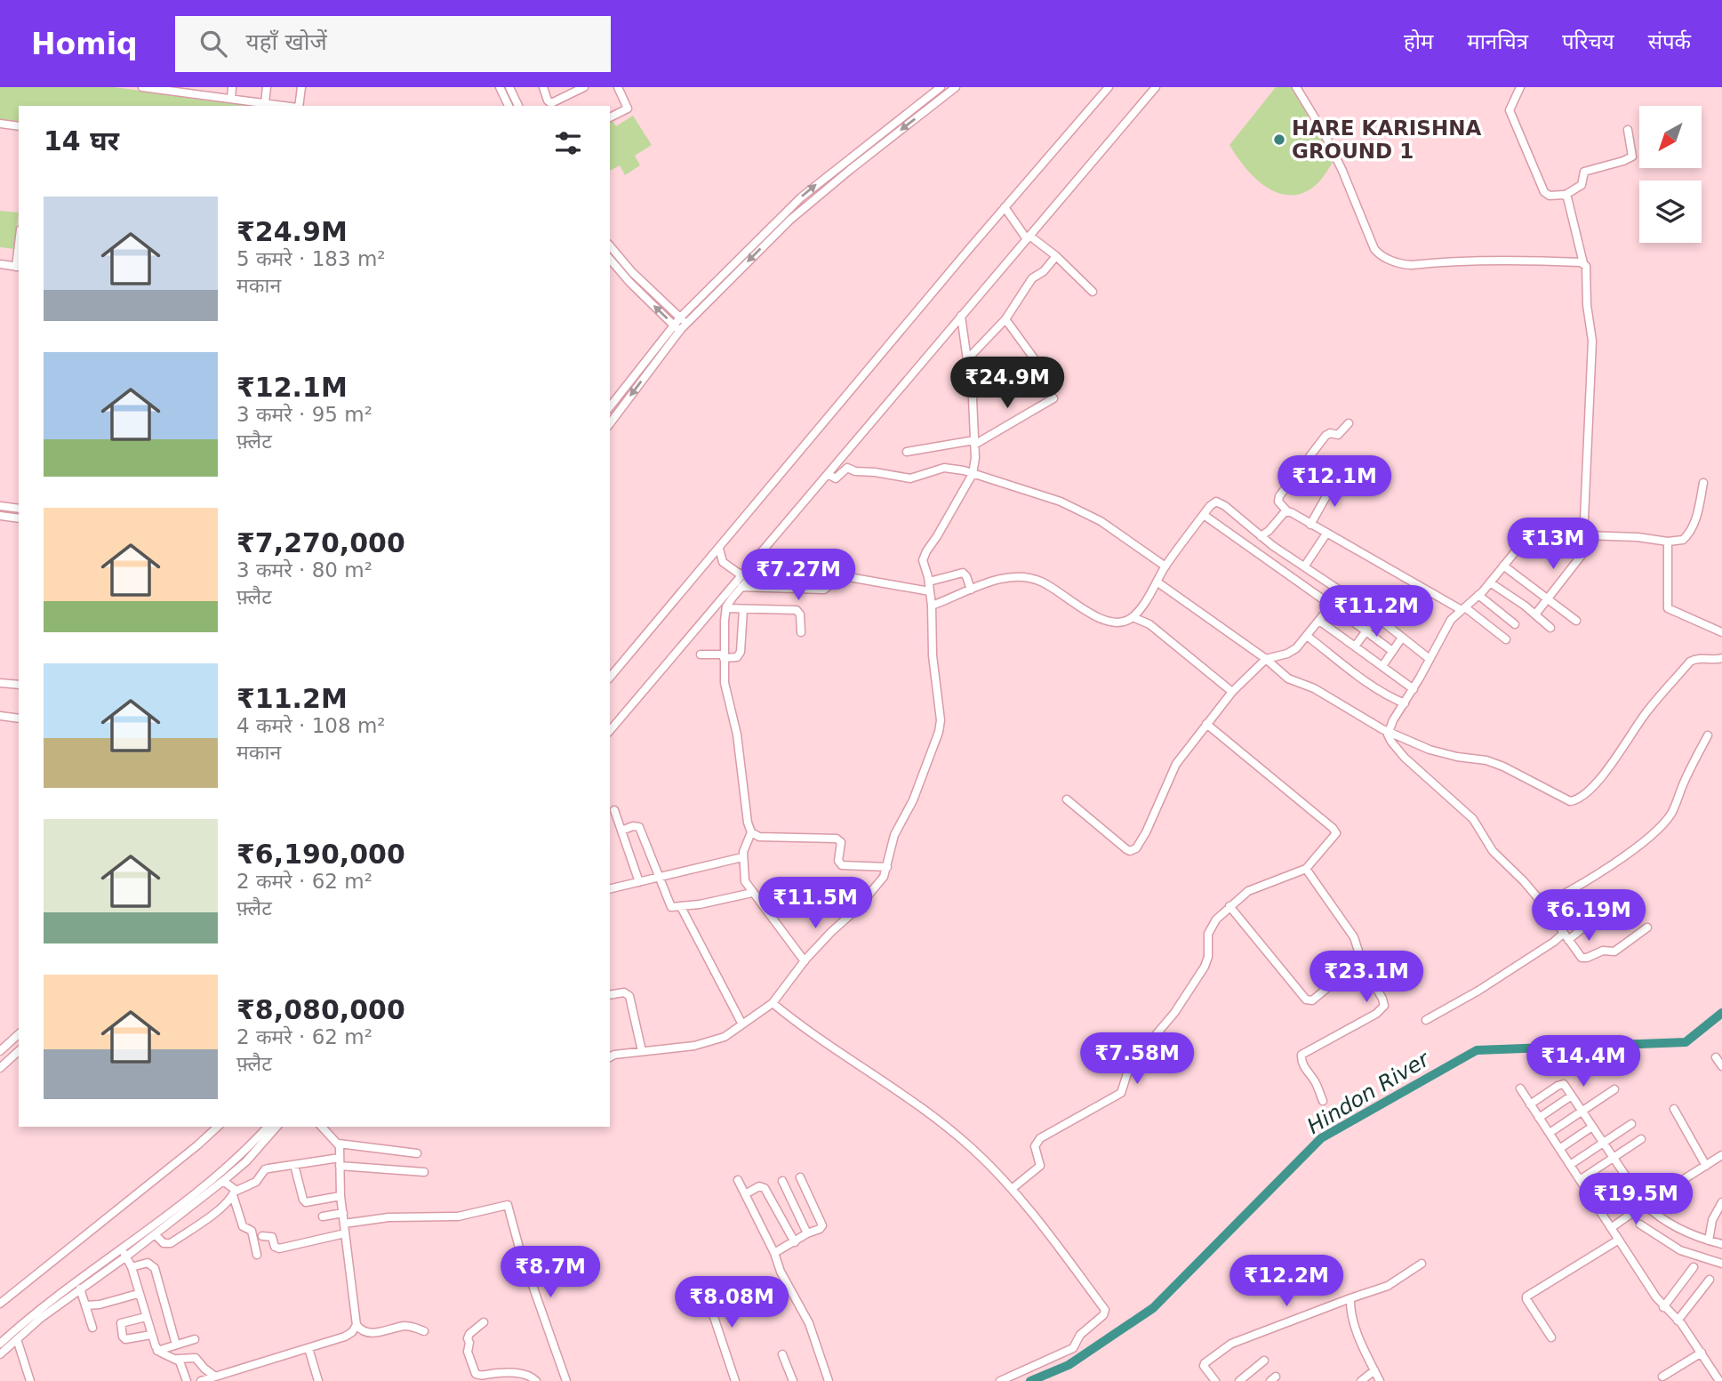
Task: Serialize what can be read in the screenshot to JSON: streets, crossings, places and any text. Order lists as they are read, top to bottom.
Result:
{
  "water": ["Hindon River"],
  "places": ["HARE KARISHNA GROUND 1"],
  "north": "bottom left",
  "page": {
    "header": "Homiq",
    "search": "यहाँ खोजें",
    "nav": [
      "होम",
      "मानचित्र",
      "परिचय",
      "संपर्क"
    ],
    "heading": "14 घर",
    "list": [
      {
        "name": "₹24.9M",
        "note": "5 कमरे · 183 m² · मकान"
      },
      {
        "name": "₹12.1M",
        "note": "3 कमरे · 95 m² · फ़्लैट"
      },
      {
        "name": "₹7,270,000",
        "note": "3 कमरे · 80 m² · फ़्लैट"
      },
      {
        "name": "₹11.2M",
        "note": "4 कमरे · 108 m² · मकान"
      },
      {
        "name": "₹6,190,000",
        "note": "2 कमरे · 62 m² · फ़्लैट"
      },
      {
        "name": "₹8,080,000",
        "note": "2 कमरे · 62 m² · फ़्लैट"
      }
    ],
    "price": [
      "₹24.9M",
      "₹12.1M",
      "₹13M",
      "₹7.27M",
      "₹11.2M",
      "₹11.5M",
      "₹6.19M",
      "₹23.1M",
      "₹7.58M",
      "₹14.4M",
      "₹19.5M",
      "₹8.7M",
      "₹12.2M",
      "₹8.08M"
    ]
  }
}
